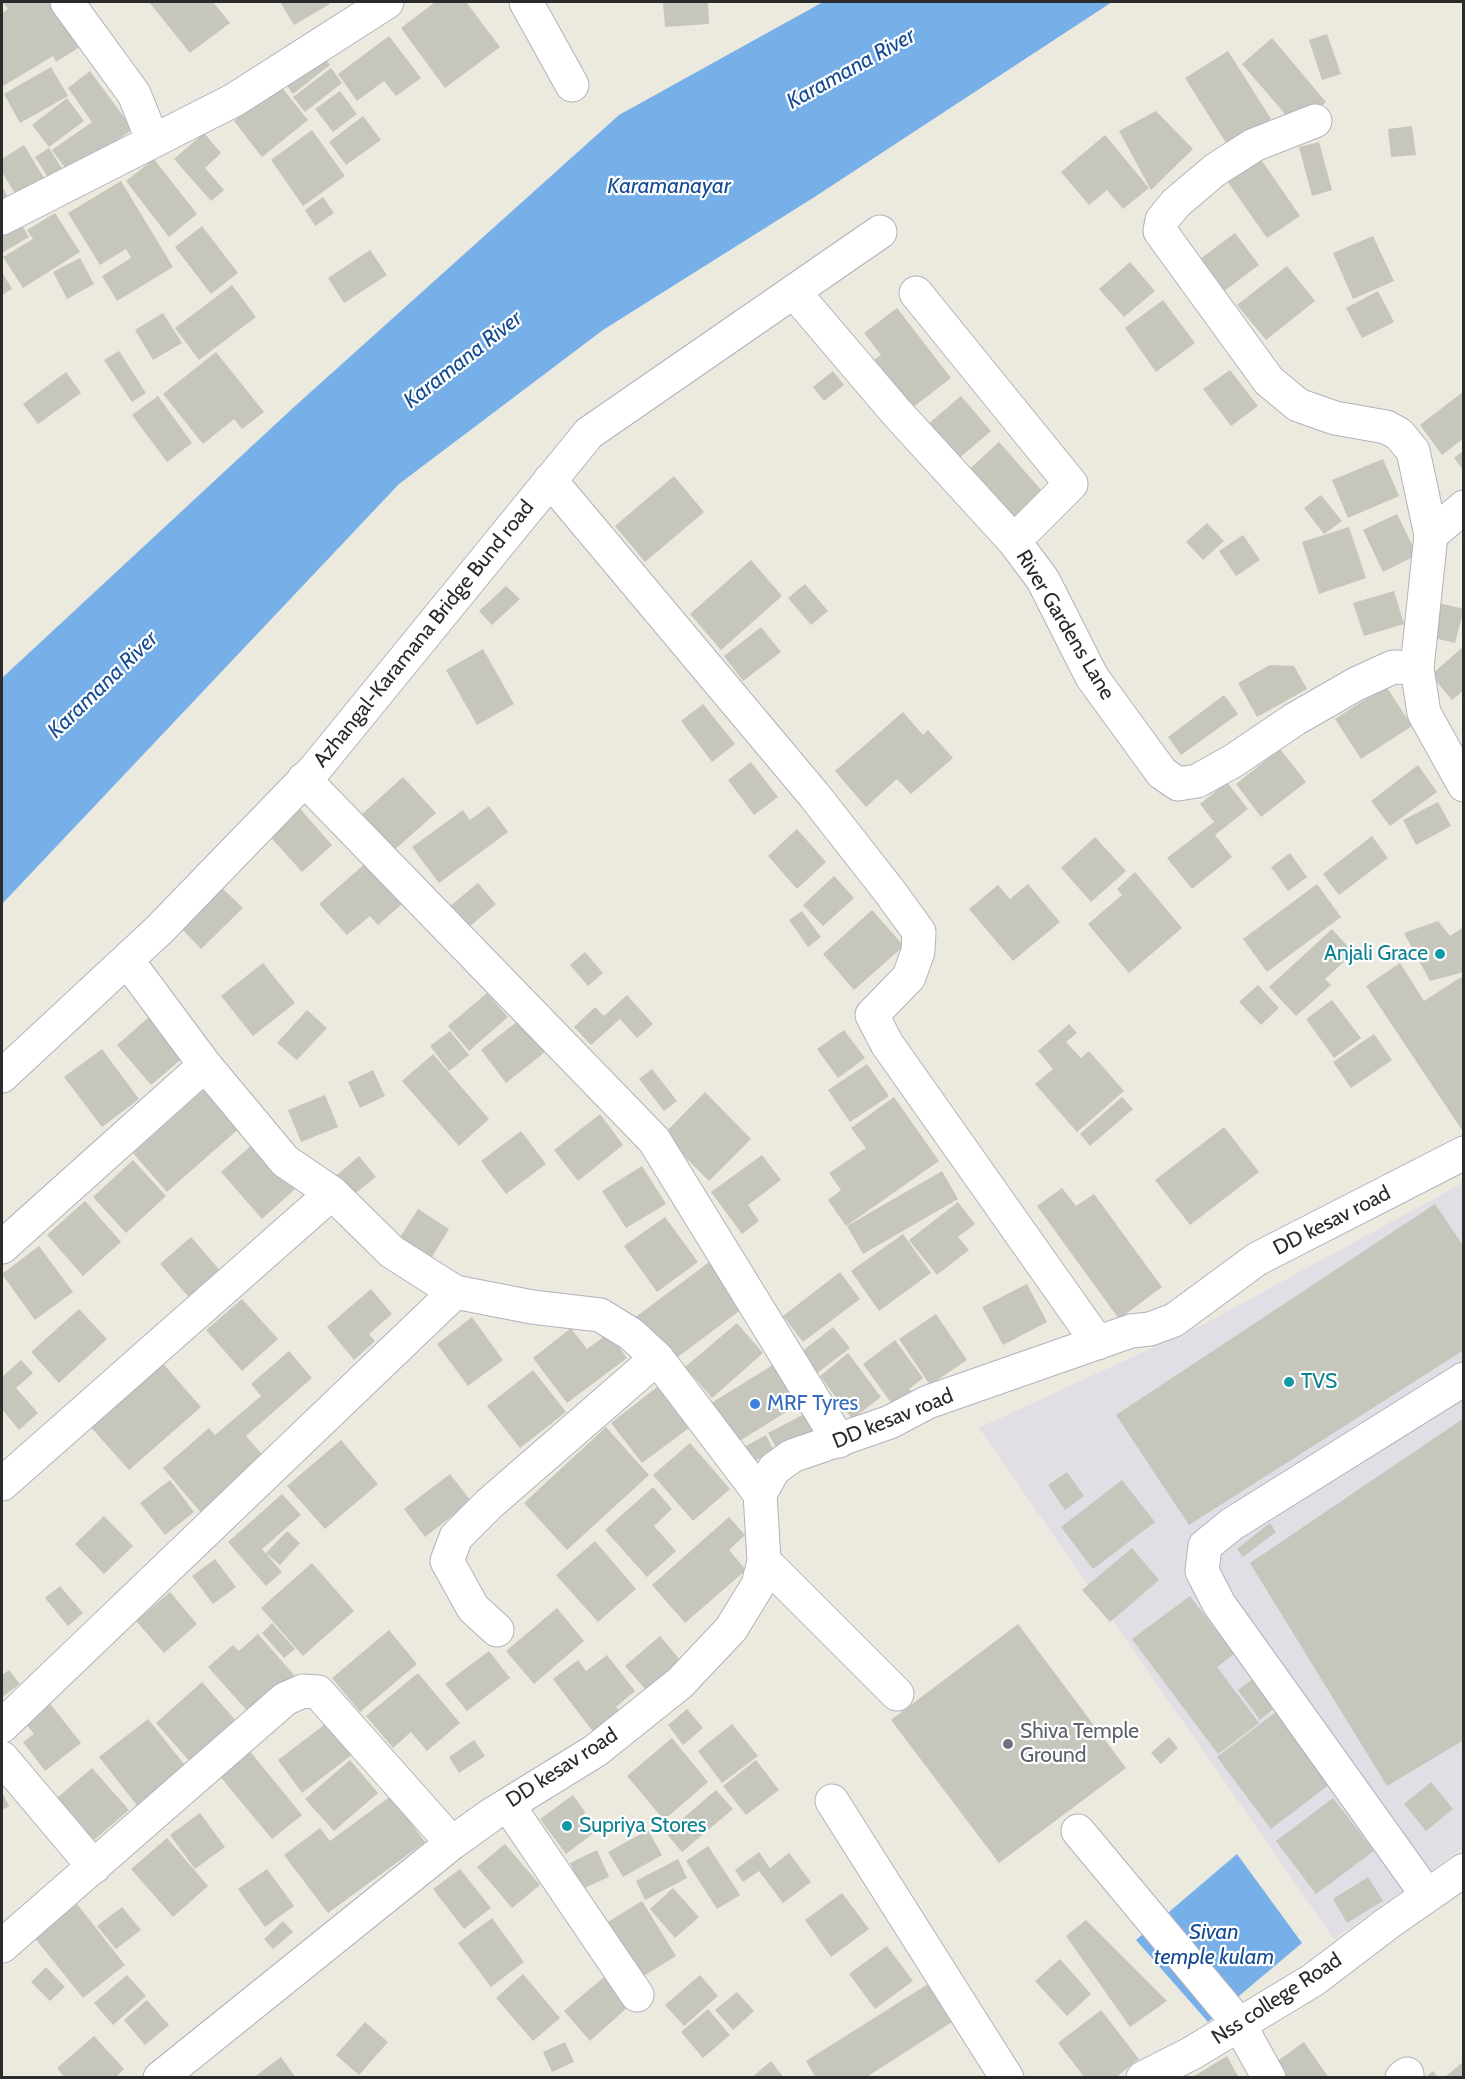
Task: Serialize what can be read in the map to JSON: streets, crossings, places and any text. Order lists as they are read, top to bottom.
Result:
{
  "streets": {
    "street": [
      "River Gardens Lane",
      "Azhangal-Karamana Bridge Bund road",
      "DD kesav road",
      "Nss college Road"
    ]
  },
  "crossings": [
    ["River Gardens Lane", "Azhangal-Karamana Bridge Bund road"]
  ],
  "water": ["Karamana River", "Karamanayar", "Sivan temple kulam"],
  "places": [
    "Anjali Grace",
    "TVS",
    "MRF Tyres",
    "Shiva Temple Ground",
    "Supriya Stores"
  ]
}
